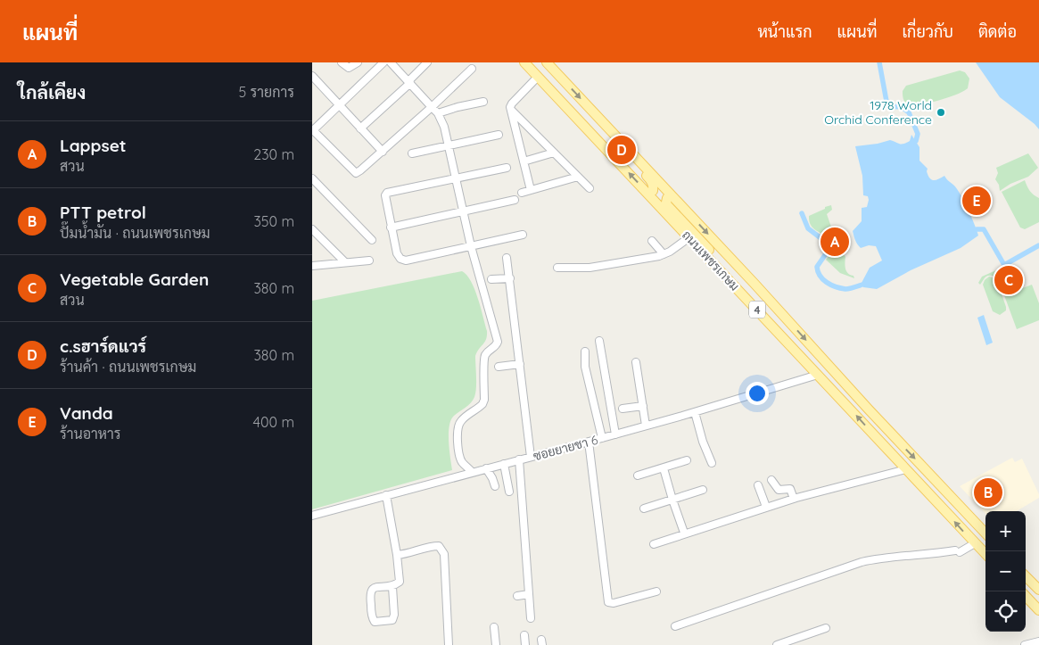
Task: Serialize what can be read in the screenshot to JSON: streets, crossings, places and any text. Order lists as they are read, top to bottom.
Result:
{
  "streets": {
    "main road": ["ถนนเพชรเกษม", "4"],
    "street": ["ซอยยายชา 6"]
  },
  "crossings": [
    ["ถนนเพชรเกษม", "ซอยยายชา 6"]
  ],
  "places": ["1978 World Orchid Conference"],
  "page": {
    "header": "แผนที่",
    "nav": [
      "หน้าแรก",
      "แผนที่",
      "เกี่ยวกับ",
      "ติดต่อ"
    ],
    "heading": ["ใกล้เคียง", "5 รายการ"],
    "list": [
      {
        "mark": "A",
        "name": "Lappset",
        "note": "สวน",
        "value": "230 m"
      },
      {
        "mark": "B",
        "name": "PTT petrol",
        "note": "ปั๊มน้ำมัน · ถนนเพชรเกษม",
        "value": "350 m"
      },
      {
        "mark": "C",
        "name": "Vegetable Garden",
        "note": "สวน",
        "value": "380 m"
      },
      {
        "mark": "D",
        "name": "c.sฮาร์ดแวร์",
        "note": "ร้านค้า · ถนนเพชรเกษม",
        "value": "380 m"
      },
      {
        "mark": "E",
        "name": "Vanda",
        "note": "ร้านอาหาร",
        "value": "400 m"
      }
    ],
    "pins": [
      "D",
      "E",
      "A",
      "C",
      "B"
    ],
    "map_buttons": ["+", "−"]
  }
}
